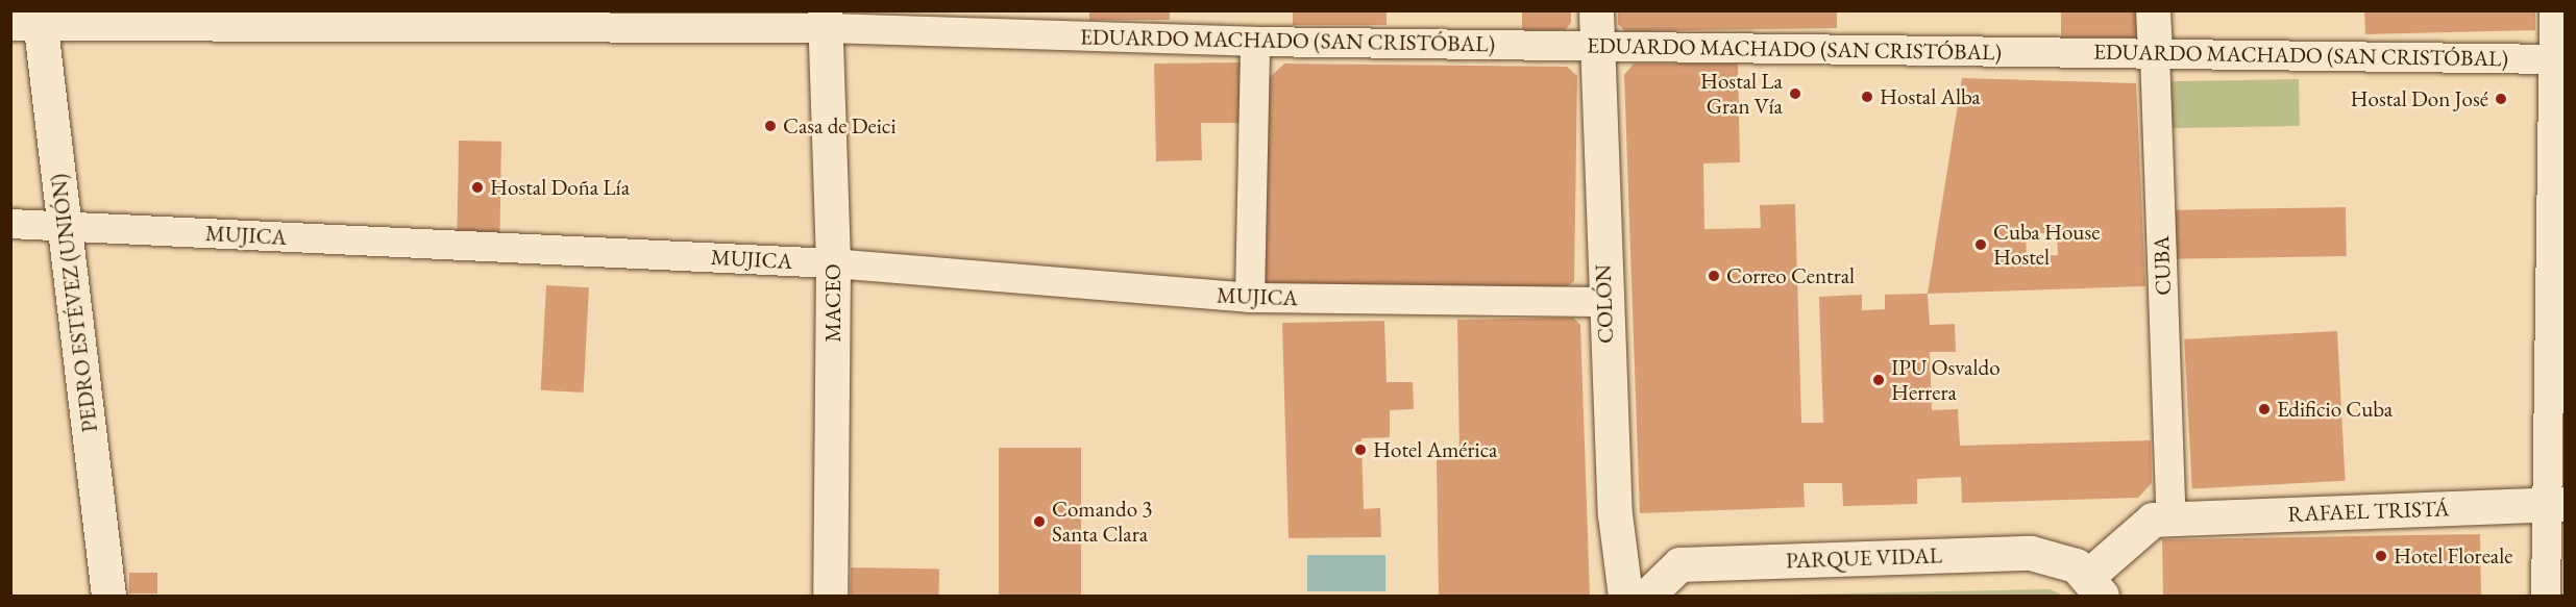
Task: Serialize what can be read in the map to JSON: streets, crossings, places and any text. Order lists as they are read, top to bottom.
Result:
{
  "streets": {
    "street": [
      "EDUARDO MACHADO (SAN CRISTÓBAL)",
      "MUJICA",
      "CUBA",
      "PEDRO ESTÉVEZ (UNIÓN)",
      "MACEO",
      "COLÓN",
      "RAFAEL TRISTÁ",
      "PARQUE VIDAL"
    ]
  },
  "crossings": [
    ["EDUARDO MACHADO (SAN CRISTÓBAL)", "CUBA"],
    ["EDUARDO MACHADO (SAN CRISTÓBAL)", "PEDRO ESTÉVEZ (UNIÓN)"],
    ["EDUARDO MACHADO (SAN CRISTÓBAL)", "MACEO"],
    ["EDUARDO MACHADO (SAN CRISTÓBAL)", "COLÓN"],
    ["MUJICA", "PEDRO ESTÉVEZ (UNIÓN)"],
    ["MUJICA", "MACEO"],
    ["MUJICA", "COLÓN"],
    ["CUBA", "RAFAEL TRISTÁ"],
    ["CUBA", "PARQUE VIDAL"],
    ["RAFAEL TRISTÁ", "PARQUE VIDAL"]
  ],
  "places": [
    "Hostal La Gran Vía",
    "Hostal Alba",
    "Hostal Don José",
    "Casa de Deici",
    "Hostal Doña Lía",
    "Cuba House Hostel",
    "Correo Central",
    "IPU Osvaldo Herrera",
    "Edificio Cuba",
    "Hotel América",
    "Comando 3 Santa Clara",
    "Hotel Floreale"
  ]
}
